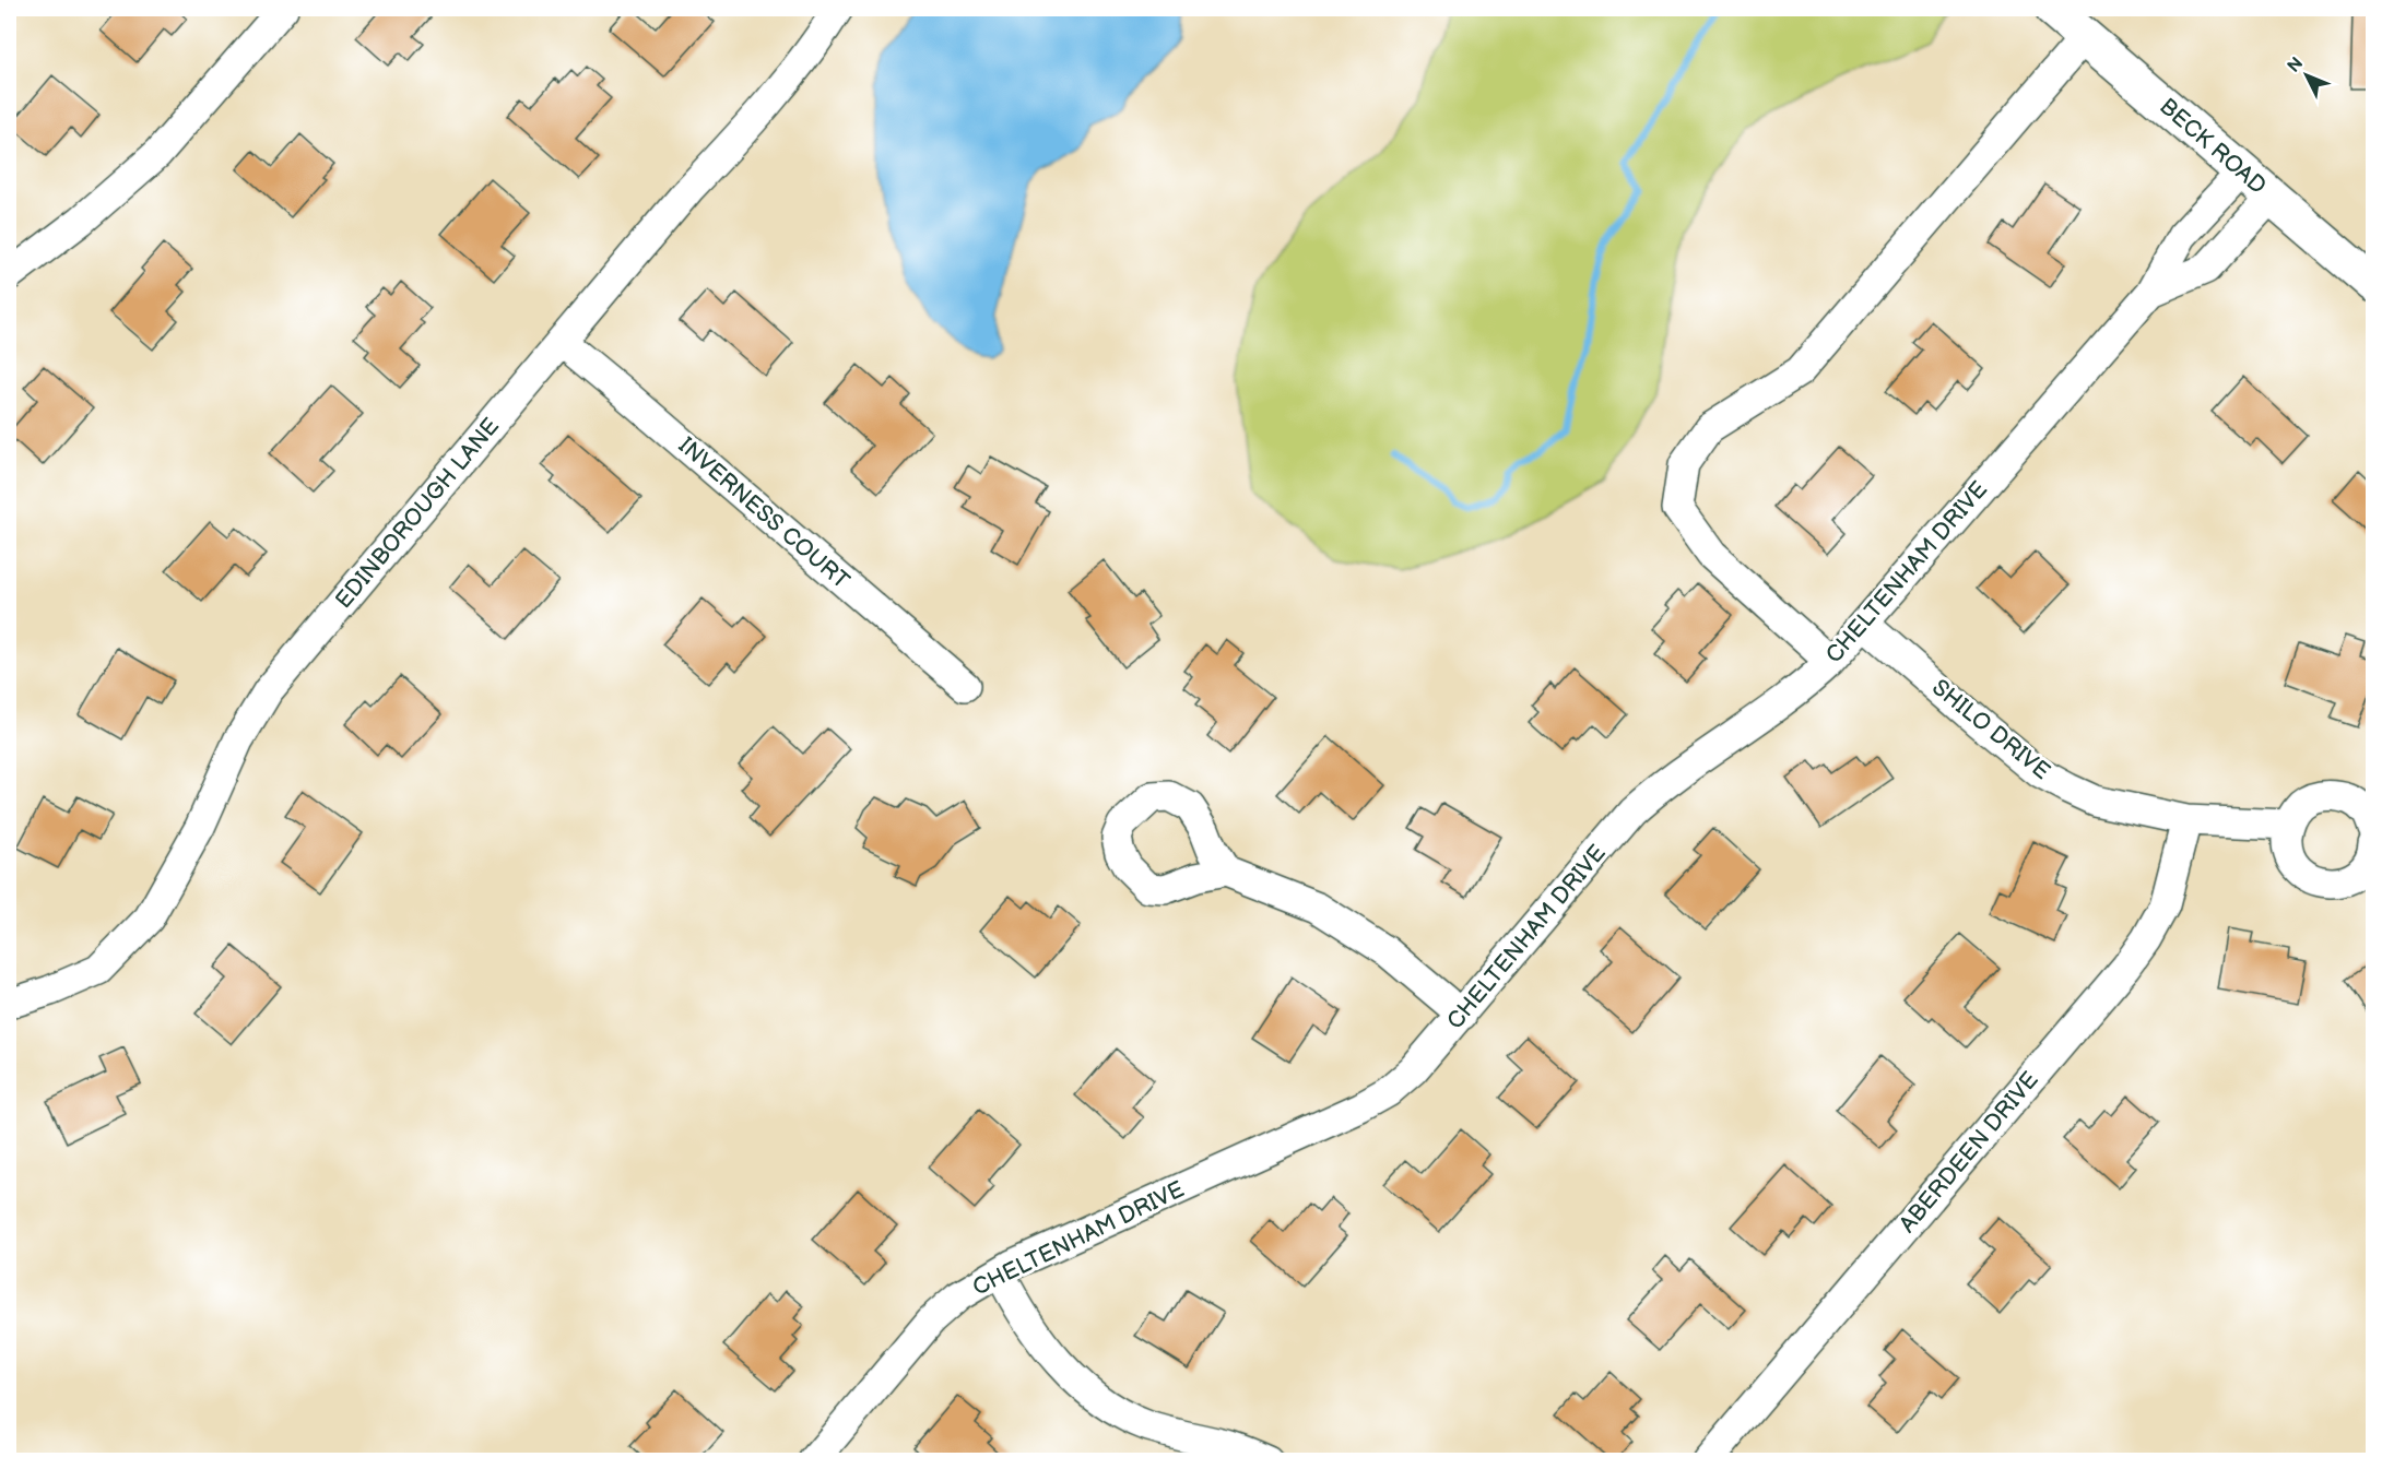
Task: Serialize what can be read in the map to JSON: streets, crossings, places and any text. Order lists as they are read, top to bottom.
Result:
{
  "streets": {
    "main road": ["BECK ROAD"],
    "street": [
      "EDINBOROUGH LANE",
      "INVERNESS COURT",
      "CHELTENHAM DRIVE",
      "SHILO DRIVE",
      "ABERDEEN DRIVE"
    ]
  },
  "crossings": [
    ["BECK ROAD", "CHELTENHAM DRIVE"],
    ["EDINBOROUGH LANE", "INVERNESS COURT"],
    ["CHELTENHAM DRIVE", "SHILO DRIVE"],
    ["SHILO DRIVE", "ABERDEEN DRIVE"]
  ],
  "north": "top left"
}
